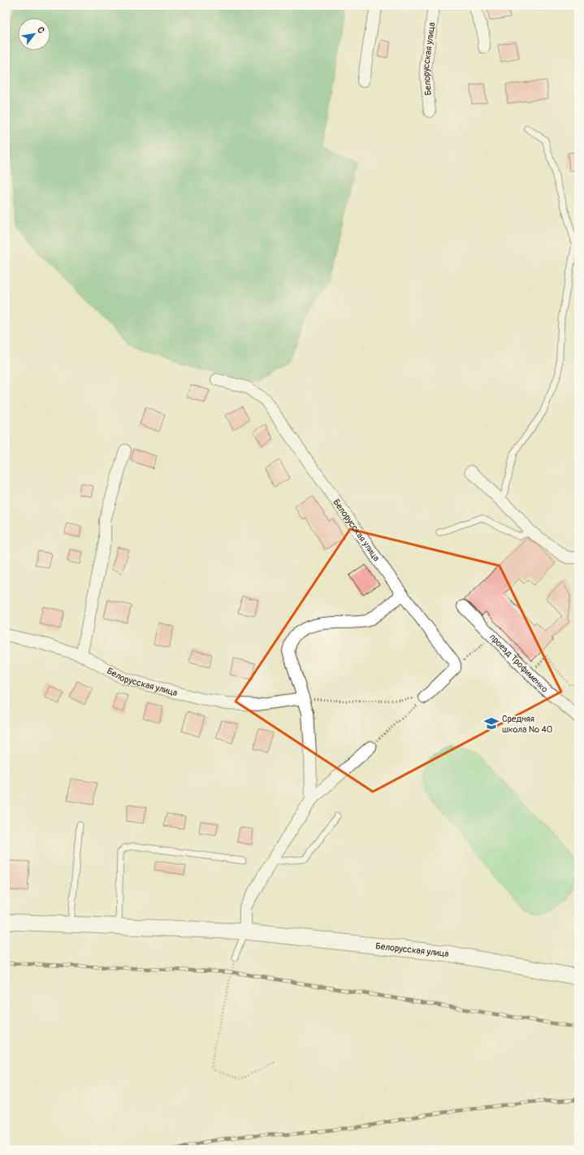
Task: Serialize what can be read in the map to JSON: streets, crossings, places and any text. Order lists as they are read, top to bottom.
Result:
{
  "streets": {
    "main road": ["Белорусская улица"],
    "street": ["проезд Трофименко"]
  },
  "places": {
    "school or university": ["Средняя школа № 40"]
  },
  "north": "top right"
}
